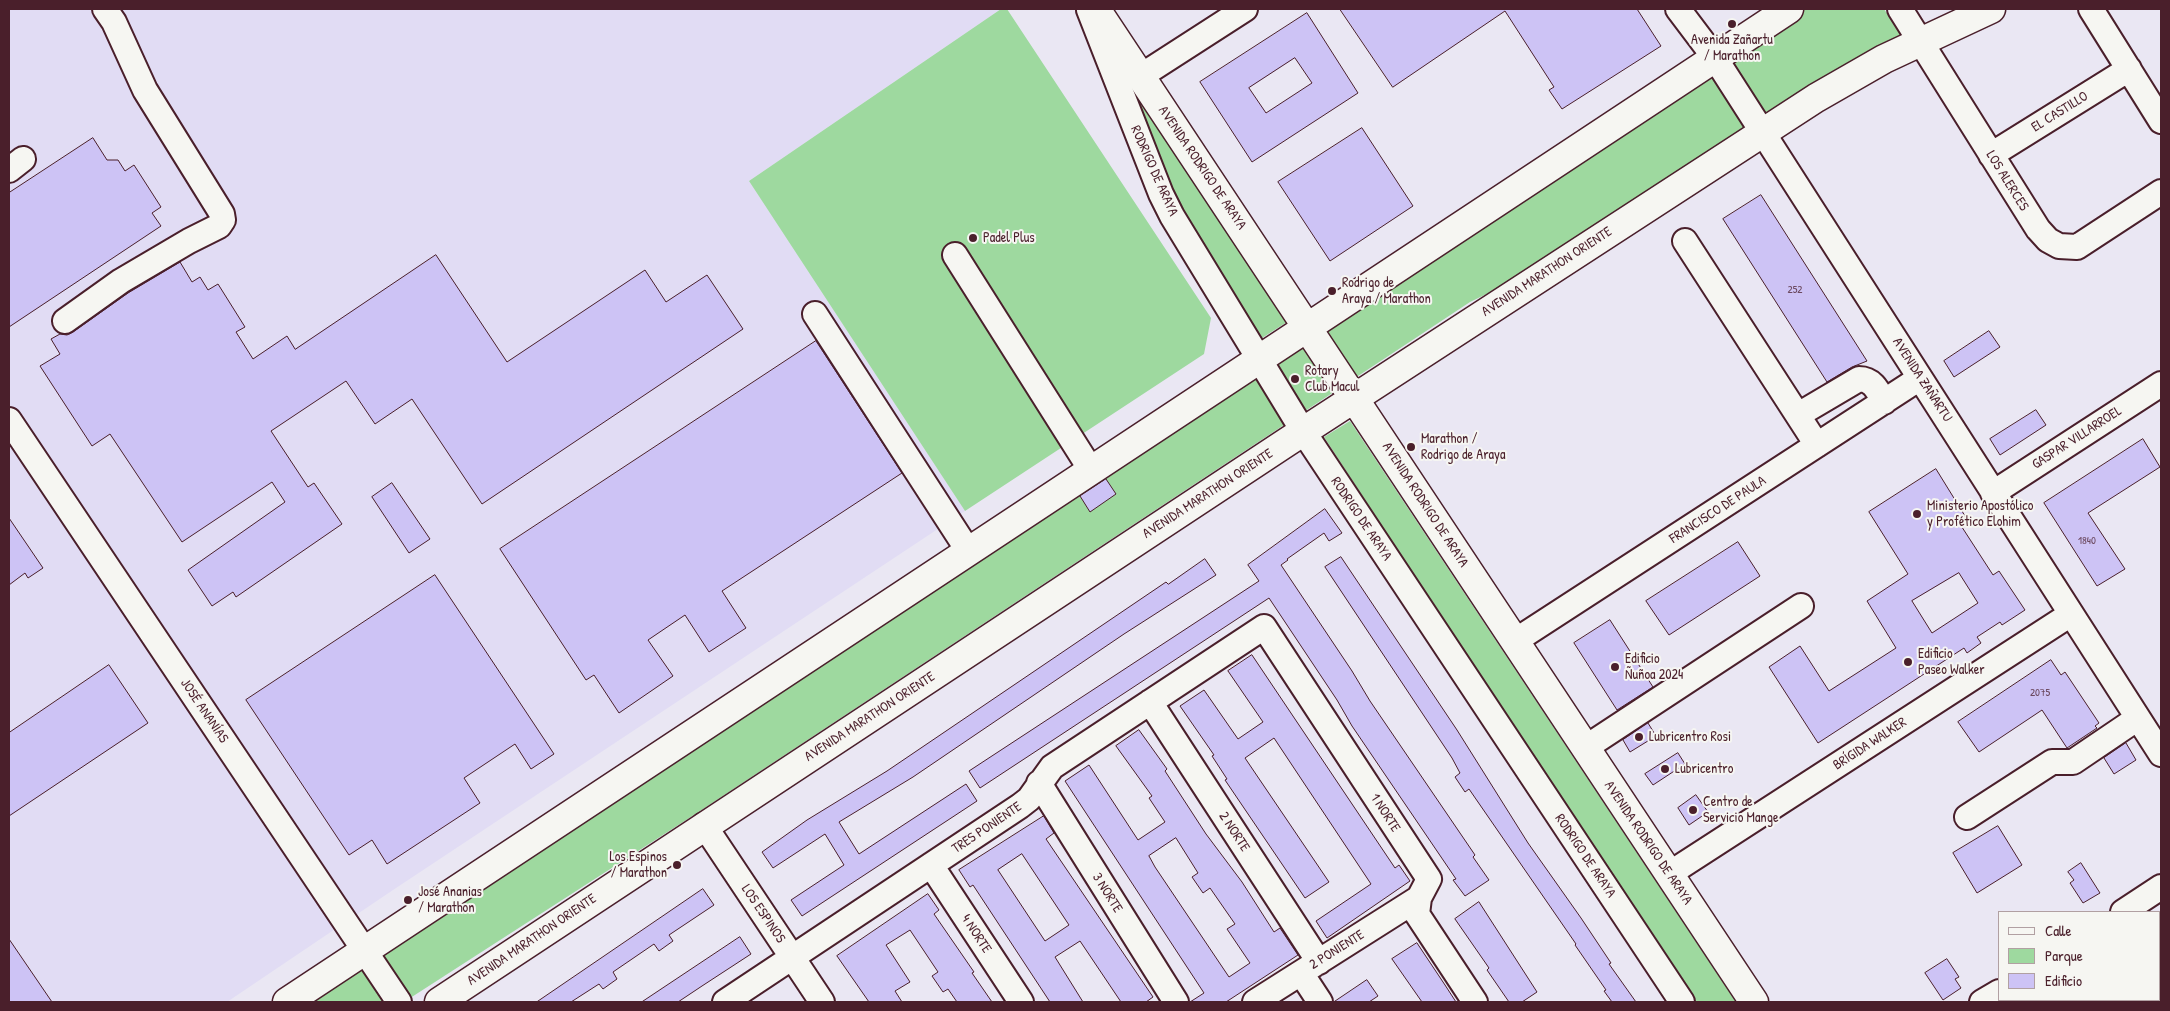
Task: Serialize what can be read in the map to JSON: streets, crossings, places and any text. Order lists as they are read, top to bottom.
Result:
{
  "streets": {
    "main road": ["AVENIDA RODRIGO DE ARAYA", "AVENIDA MARATHON ORIENTE"],
    "street": [
      "EL CASTILLO",
      "RODRIGO DE ARAYA",
      "LOS ALERCES",
      "AVENIDA ZAÑARTU",
      "GASPAR VILLARROEL",
      "FRANCISCO DE PAULA",
      "JOSÉ ANANÍAS",
      "BRÍGIDA WALKER",
      "1 NORTE",
      "TRES PONIENTE",
      "2 NORTE",
      "3 NORTE",
      "LOS ESPINOS",
      "4 NORTE",
      "2 PONIENTE"
    ]
  },
  "crossings": [
    ["EL CASTILLO", "LOS ALERCES"],
    ["AVENIDA RODRIGO DE ARAYA", "AVENIDA MARATHON ORIENTE"],
    ["AVENIDA RODRIGO DE ARAYA", "FRANCISCO DE PAULA"],
    ["AVENIDA RODRIGO DE ARAYA", "BRÍGIDA WALKER"],
    ["RODRIGO DE ARAYA", "AVENIDA MARATHON ORIENTE"],
    ["LOS ALERCES", "AVENIDA MARATHON ORIENTE"],
    ["AVENIDA MARATHON ORIENTE", "AVENIDA ZAÑARTU"],
    ["AVENIDA MARATHON ORIENTE", "LOS ESPINOS"],
    ["AVENIDA ZAÑARTU", "GASPAR VILLARROEL"],
    ["AVENIDA ZAÑARTU", "FRANCISCO DE PAULA"],
    ["AVENIDA ZAÑARTU", "BRÍGIDA WALKER"],
    ["1 NORTE", "TRES PONIENTE"],
    ["1 NORTE", "2 PONIENTE"],
    ["TRES PONIENTE", "2 NORTE"],
    ["TRES PONIENTE", "3 NORTE"],
    ["TRES PONIENTE", "LOS ESPINOS"],
    ["TRES PONIENTE", "4 NORTE"],
    ["2 NORTE", "2 PONIENTE"]
  ],
  "places": [
    "Avenida Zañartu / Marathon",
    "Padel Plus",
    "Rodrigo de Araya / Marathon",
    "Rotary Club Macul",
    "Marathon / Rodrigo de Araya",
    "Ministerio Apostólico y Profético Elohim",
    "Edificio Paseo Walker",
    "Edificio Ñuñoa 2024",
    "Lubricentro Rosi",
    "Lubricentro",
    "Centro de Servicio Mange",
    "Los Espinos / Marathon",
    "José Ananias / Marathon"
  ],
  "house_numbers": ["252", "1840", "2075"],
  "legend": ["Calle", "Parque", "Edificio"]
}
